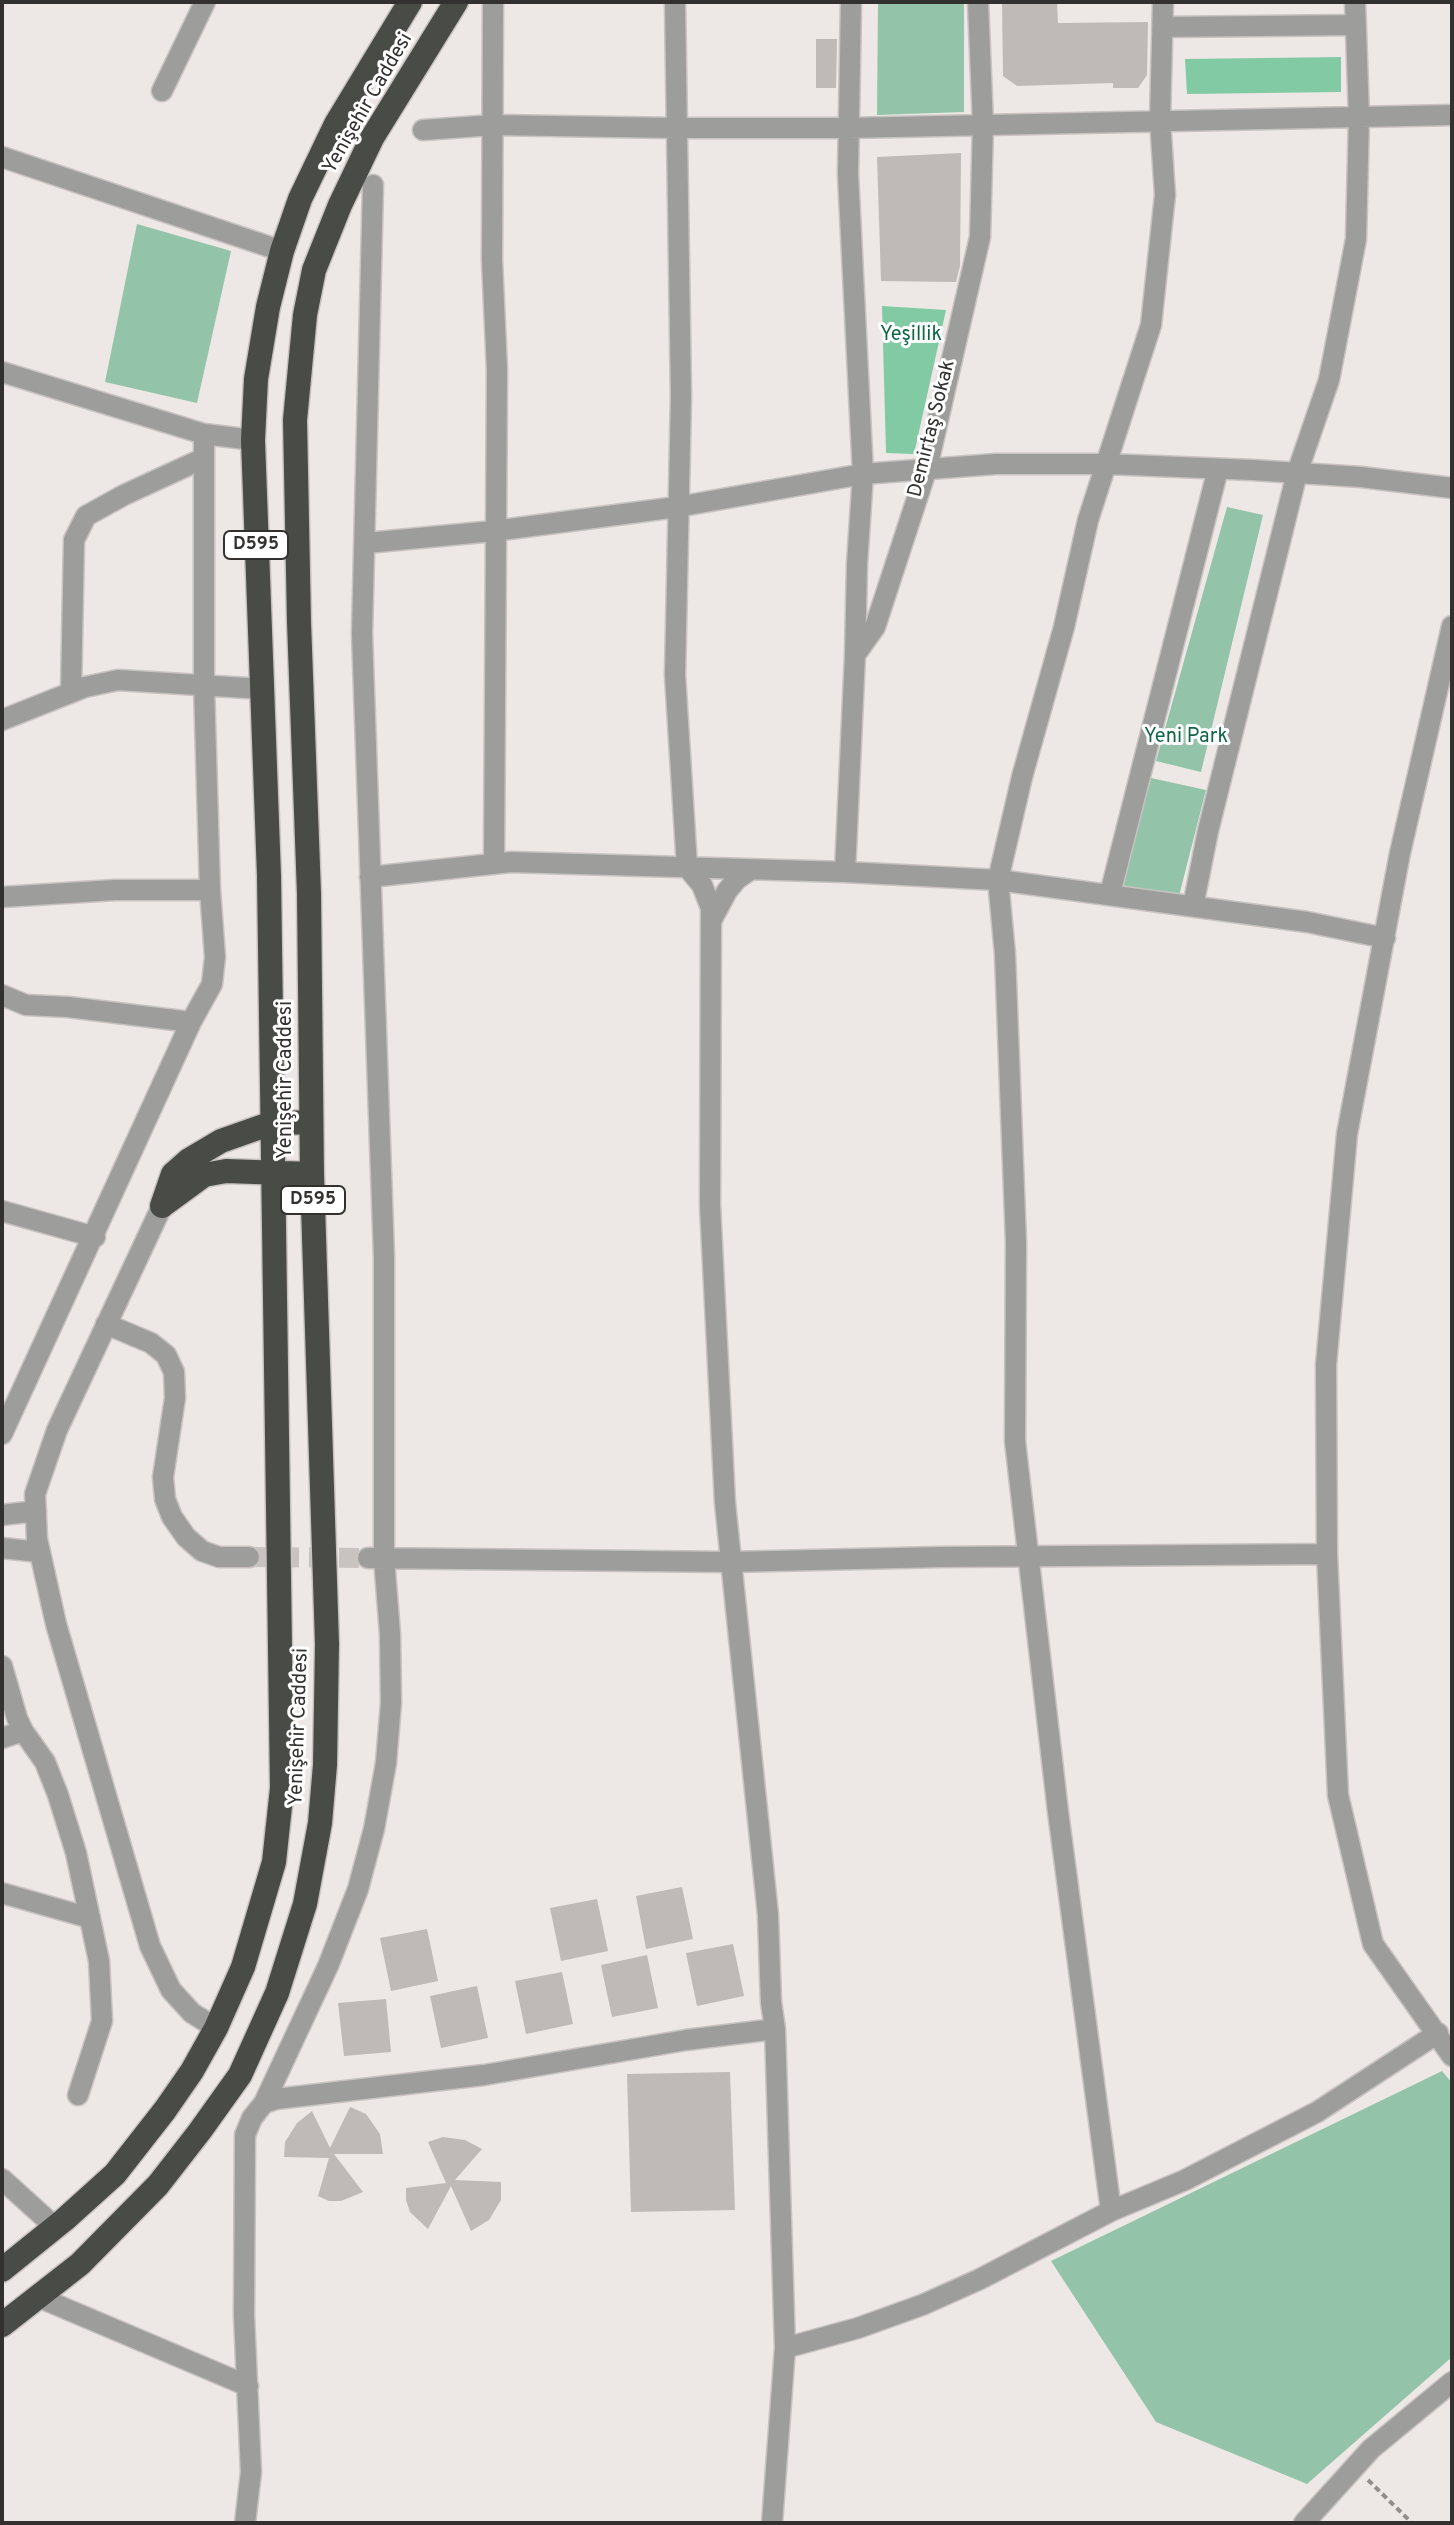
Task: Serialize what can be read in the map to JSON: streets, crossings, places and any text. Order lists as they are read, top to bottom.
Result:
{
  "streets": {
    "highway": ["Yenişehir Caddesi", "D595"],
    "street": ["Demirtaş Sokak"]
  },
  "parks": ["Yeşillik", "Yeni Park"]
}
